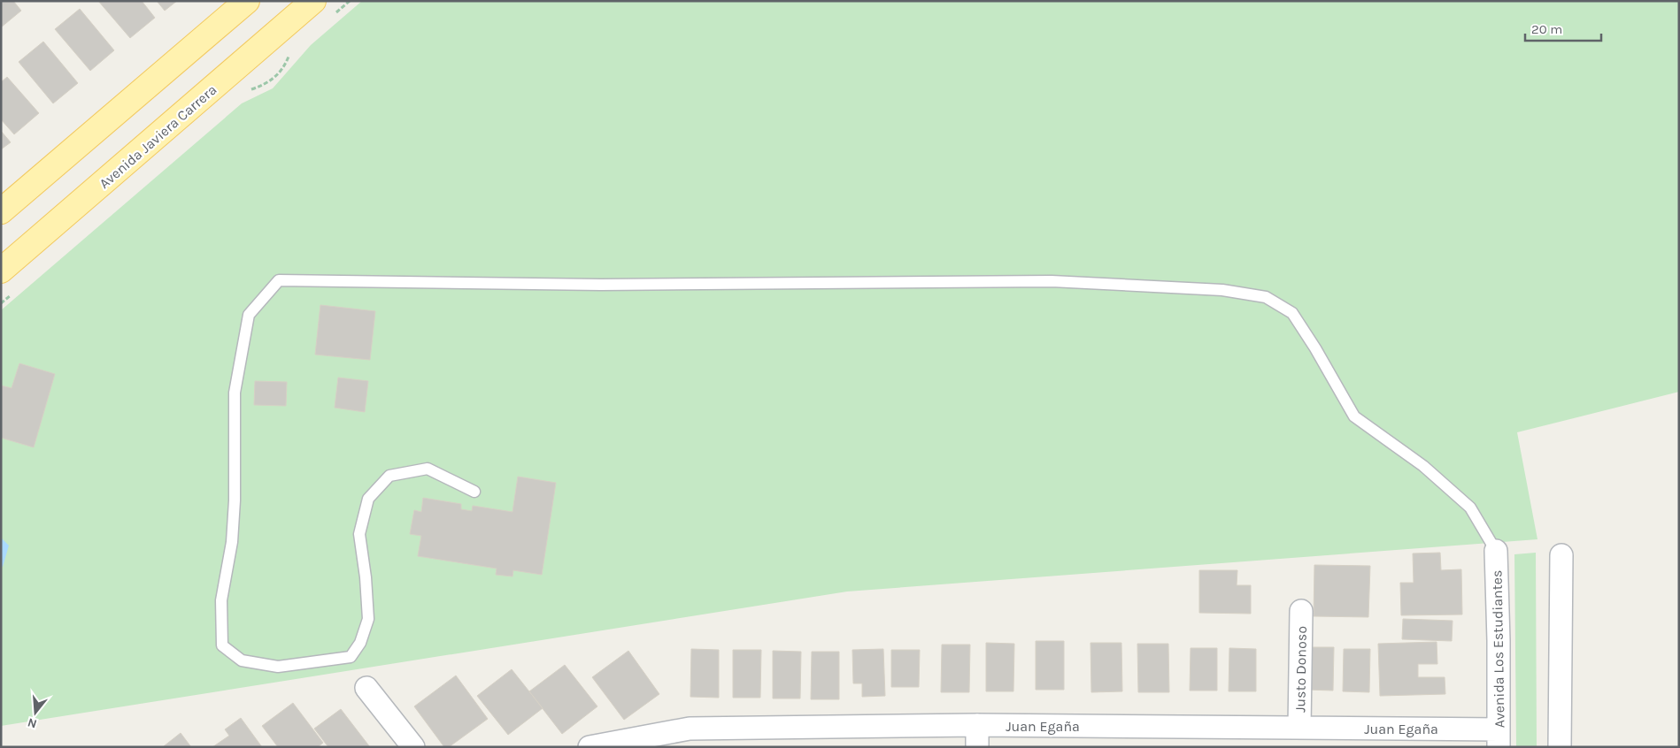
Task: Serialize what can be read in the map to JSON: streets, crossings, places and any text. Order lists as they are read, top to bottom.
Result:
{
  "streets": {
    "main road": ["Avenida Javiera Carrera"],
    "street": ["Avenida Los Estudiantes", "Justo Donoso", "Juan Egaña"]
  },
  "crossings": [
    ["Avenida Los Estudiantes", "Juan Egaña"],
    ["Justo Donoso", "Juan Egaña"]
  ],
  "scale_bar": "20 m",
  "north": "bottom"
}
